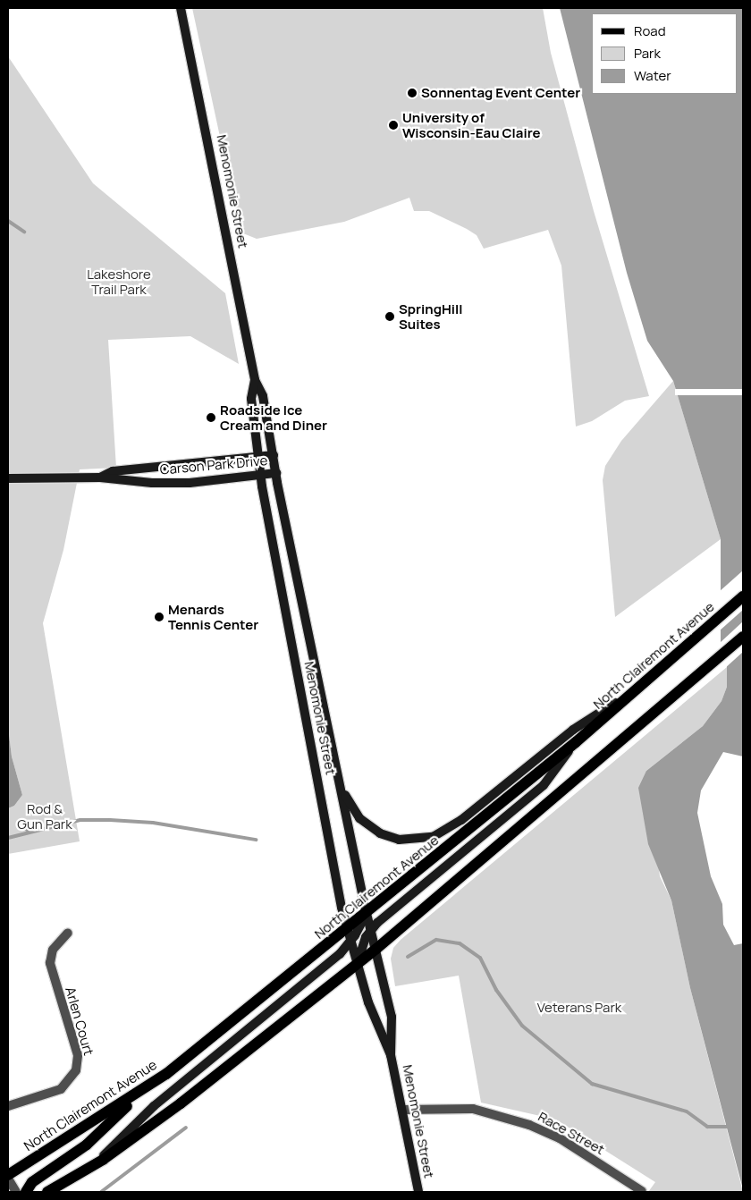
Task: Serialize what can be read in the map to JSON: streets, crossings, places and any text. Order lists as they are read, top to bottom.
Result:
{
  "streets": {
    "main road": ["Menomonie Street", "Carson Park Drive", "North Clairemont Avenue"],
    "street": ["Arlen Court", "Race Street"]
  },
  "crossings": [
    ["Menomonie Street", "Carson Park Drive"],
    ["Menomonie Street", "North Clairemont Avenue"],
    ["Menomonie Street", "Race Street"]
  ],
  "parks": ["Lakeshore Trail Park", "Rod & Gun Park", "Veterans Park"],
  "places": [
    "Sonnentag Event Center",
    "University of Wisconsin-Eau Claire",
    "SpringHill Suites",
    "Roadside Ice Cream and Diner",
    "Menards Tennis Center"
  ],
  "legend": ["Road", "Park", "Water"]
}
